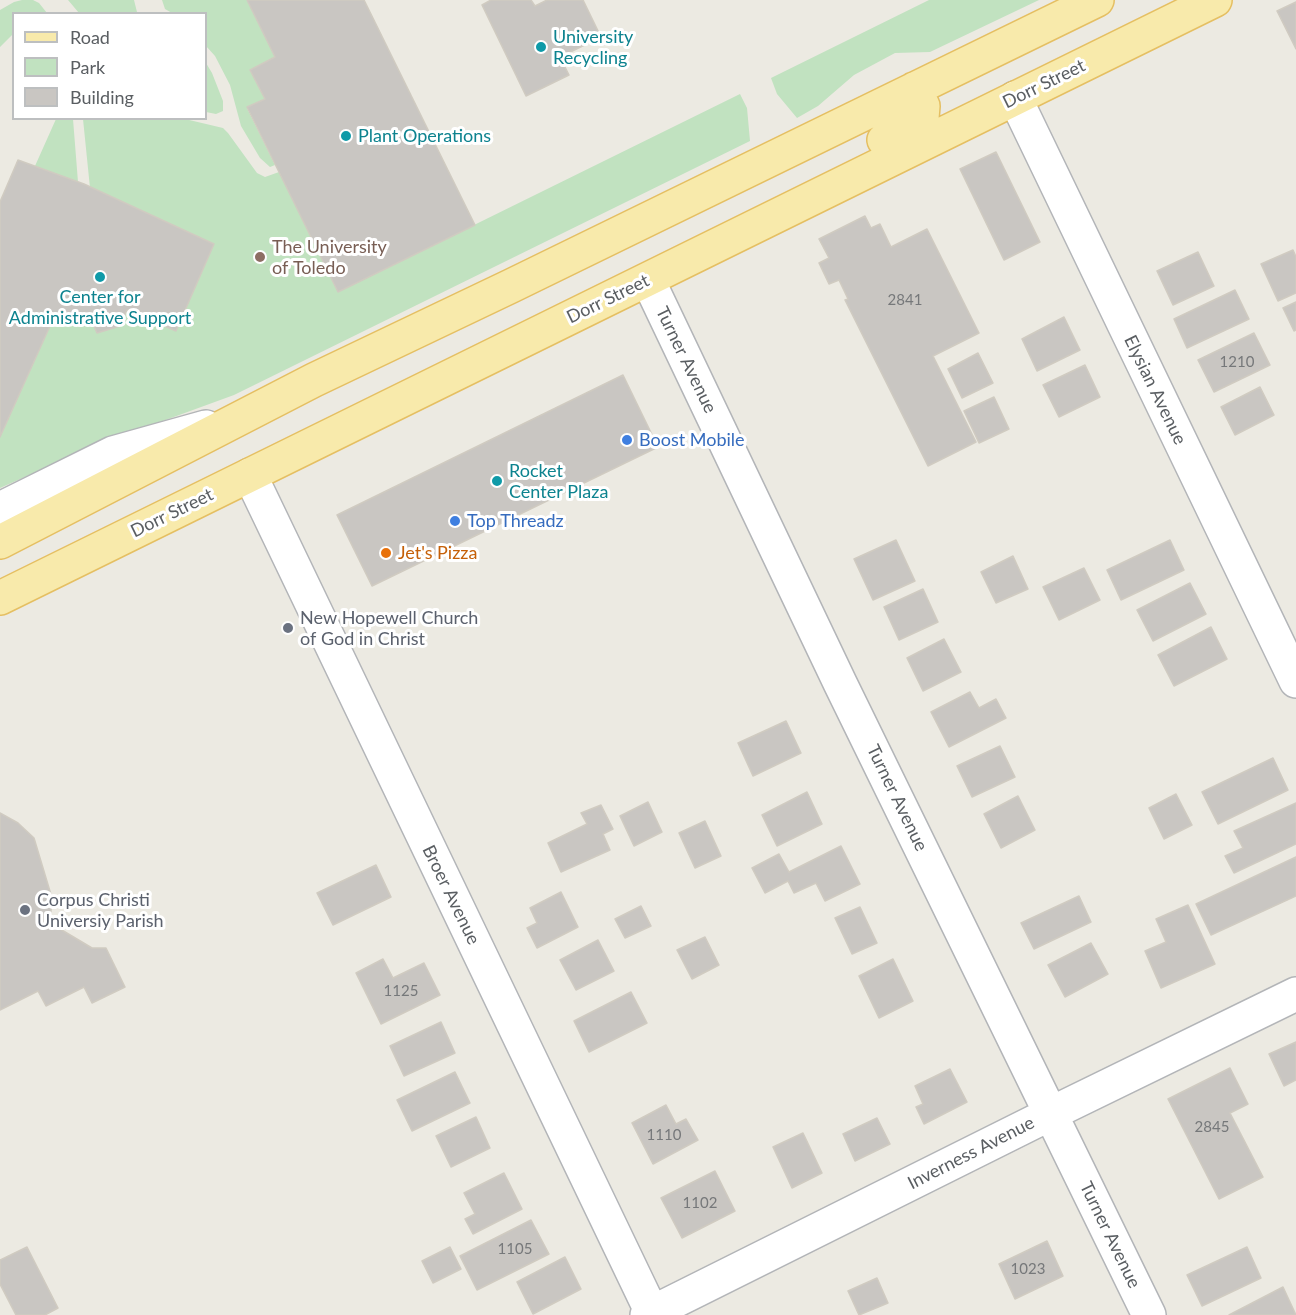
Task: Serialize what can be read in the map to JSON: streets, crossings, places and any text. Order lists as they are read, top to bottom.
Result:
{
  "streets": {
    "main road": ["Dorr Street"],
    "street": [
      "Turner Avenue",
      "Elysian Avenue",
      "Broer Avenue",
      "Inverness Avenue"
    ]
  },
  "crossings": [
    ["Dorr Street", "Turner Avenue"],
    ["Dorr Street", "Elysian Avenue"],
    ["Dorr Street", "Broer Avenue"],
    ["Turner Avenue", "Inverness Avenue"],
    ["Broer Avenue", "Inverness Avenue"]
  ],
  "places": [
    "University Recycling",
    "Plant Operations",
    "The University of Toledo",
    "Center for Administrative Support",
    "Boost Mobile",
    "Rocket Center Plaza",
    "Top Threadz",
    "Jet's Pizza",
    "New Hopewell Church of God in Christ",
    "Corpus Christi Universiy Parish"
  ],
  "house_numbers": [
    "2841",
    "1210",
    "1125",
    "2845",
    "1110",
    "1102",
    "1105",
    "1023"
  ],
  "legend": ["Road", "Park", "Building"]
}
